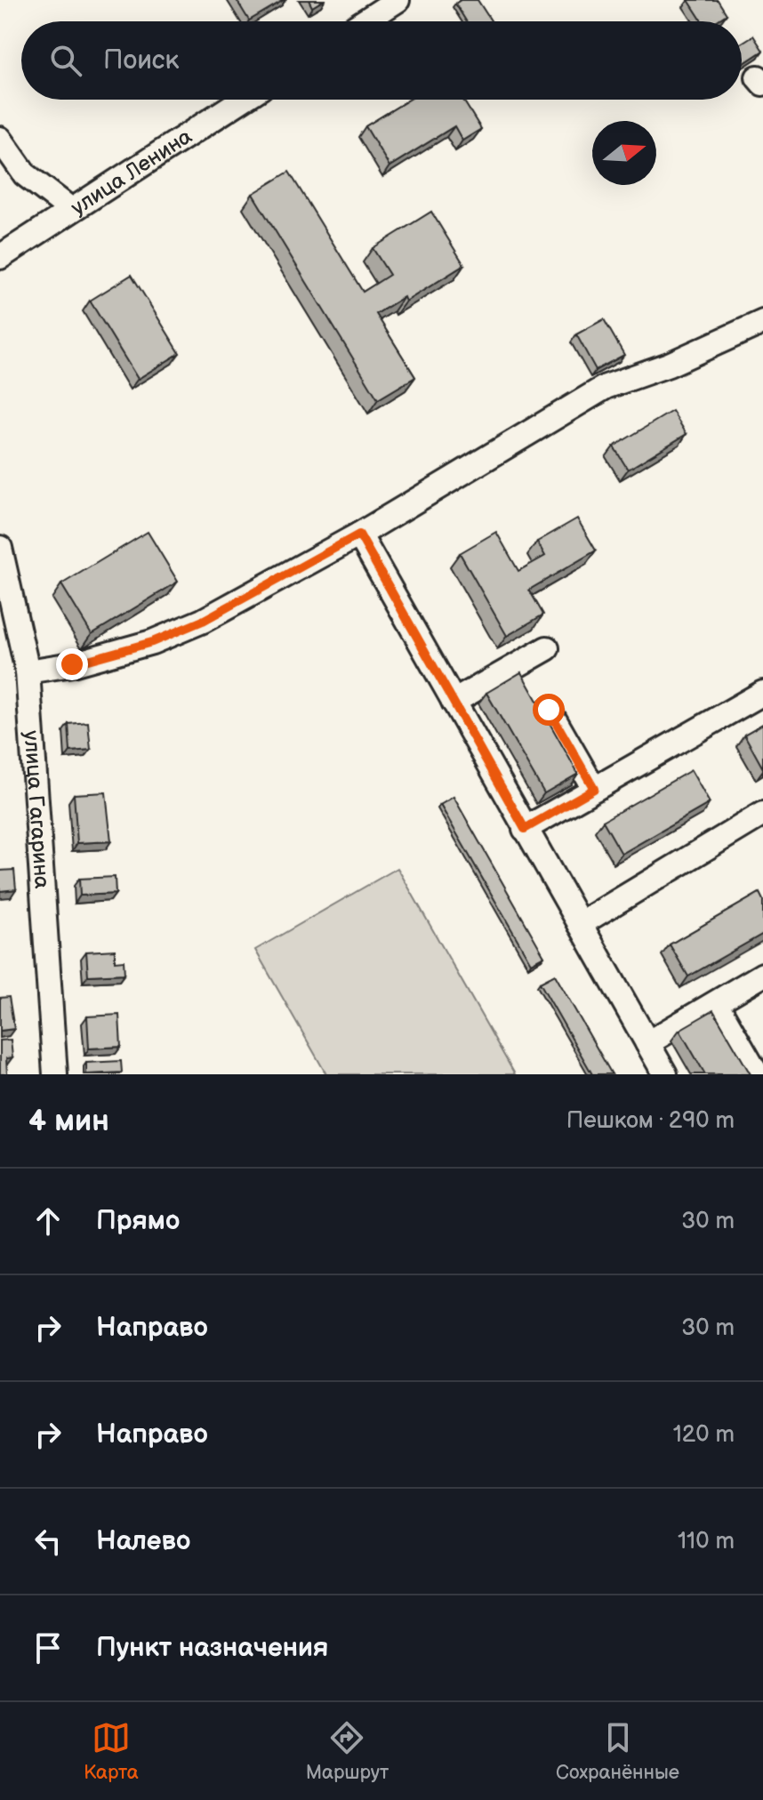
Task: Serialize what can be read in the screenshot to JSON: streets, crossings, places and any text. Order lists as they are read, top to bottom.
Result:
{
  "streets": {
    "street": ["улица Ленина", "улица Гагарина"]
  },
  "north": "right",
  "page": {
    "search": "Поиск",
    "heading": ["4 мин", "Пешком · 290 m"],
    "list": [
      ["Прямо", "30 m"],
      ["Направо", "30 m"],
      ["Направо", "120 m"],
      ["Налево", "110 m"],
      "Пункт назначения"
    ],
    "nav": ["Карта", "Маршрут", "Сохранённые"]
  }
}
